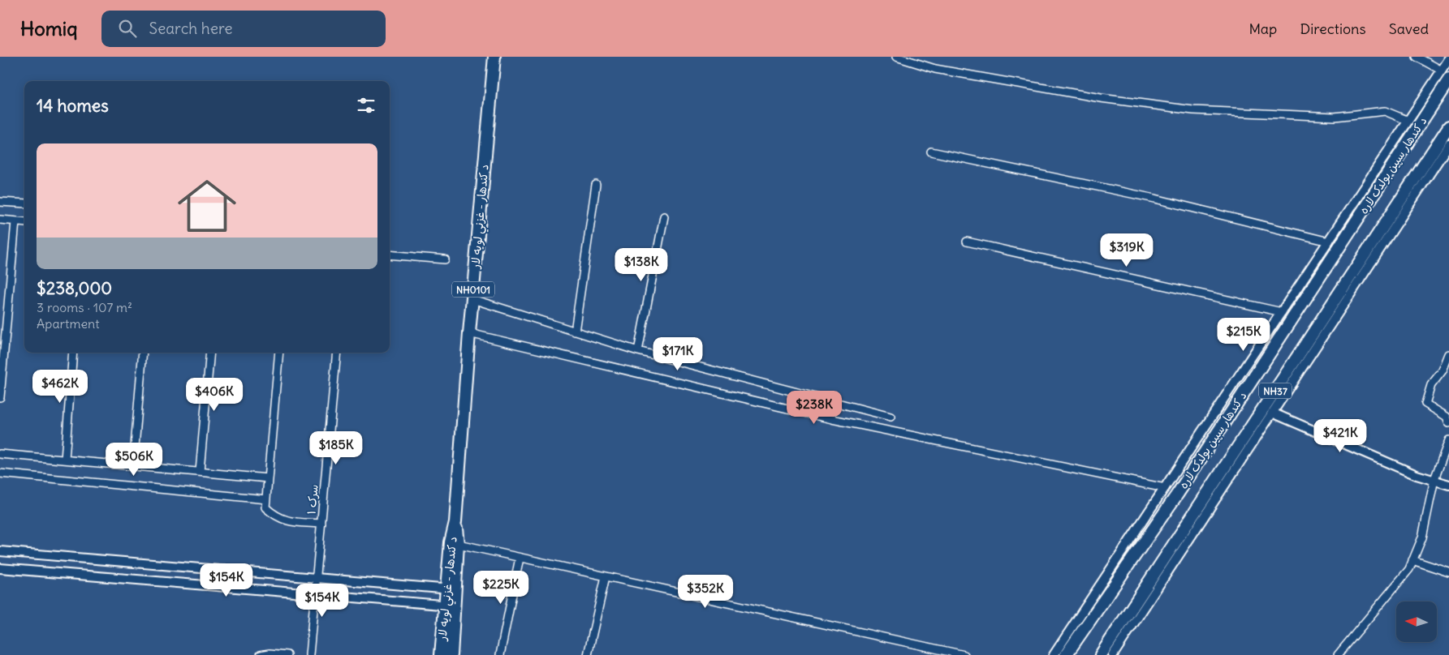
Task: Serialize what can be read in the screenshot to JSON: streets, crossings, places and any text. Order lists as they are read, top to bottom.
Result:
{
  "streets": {
    "highway": [
      "د کندهار سپین بولدک لاره",
      "د کندهار - غزني لويه لار",
      "NH0101",
      "NH37"
    ],
    "street": ["سرک ۱"]
  },
  "north": "left",
  "page": {
    "header": "Homiq",
    "search": "Search here",
    "nav": ["Map", "Directions", "Saved"],
    "heading": "14 homes",
    "list": [
      {
        "name": "$238,000",
        "note": "3 rooms · 107 m² · Apartment"
      }
    ],
    "price": [
      "$319K",
      "$138K",
      "$215K",
      "$171K",
      "$462K",
      "$406K",
      "$238K",
      "$421K",
      "$185K",
      "$506K",
      "$154K",
      "$225K",
      "$352K",
      "$154K"
    ]
  }
}
